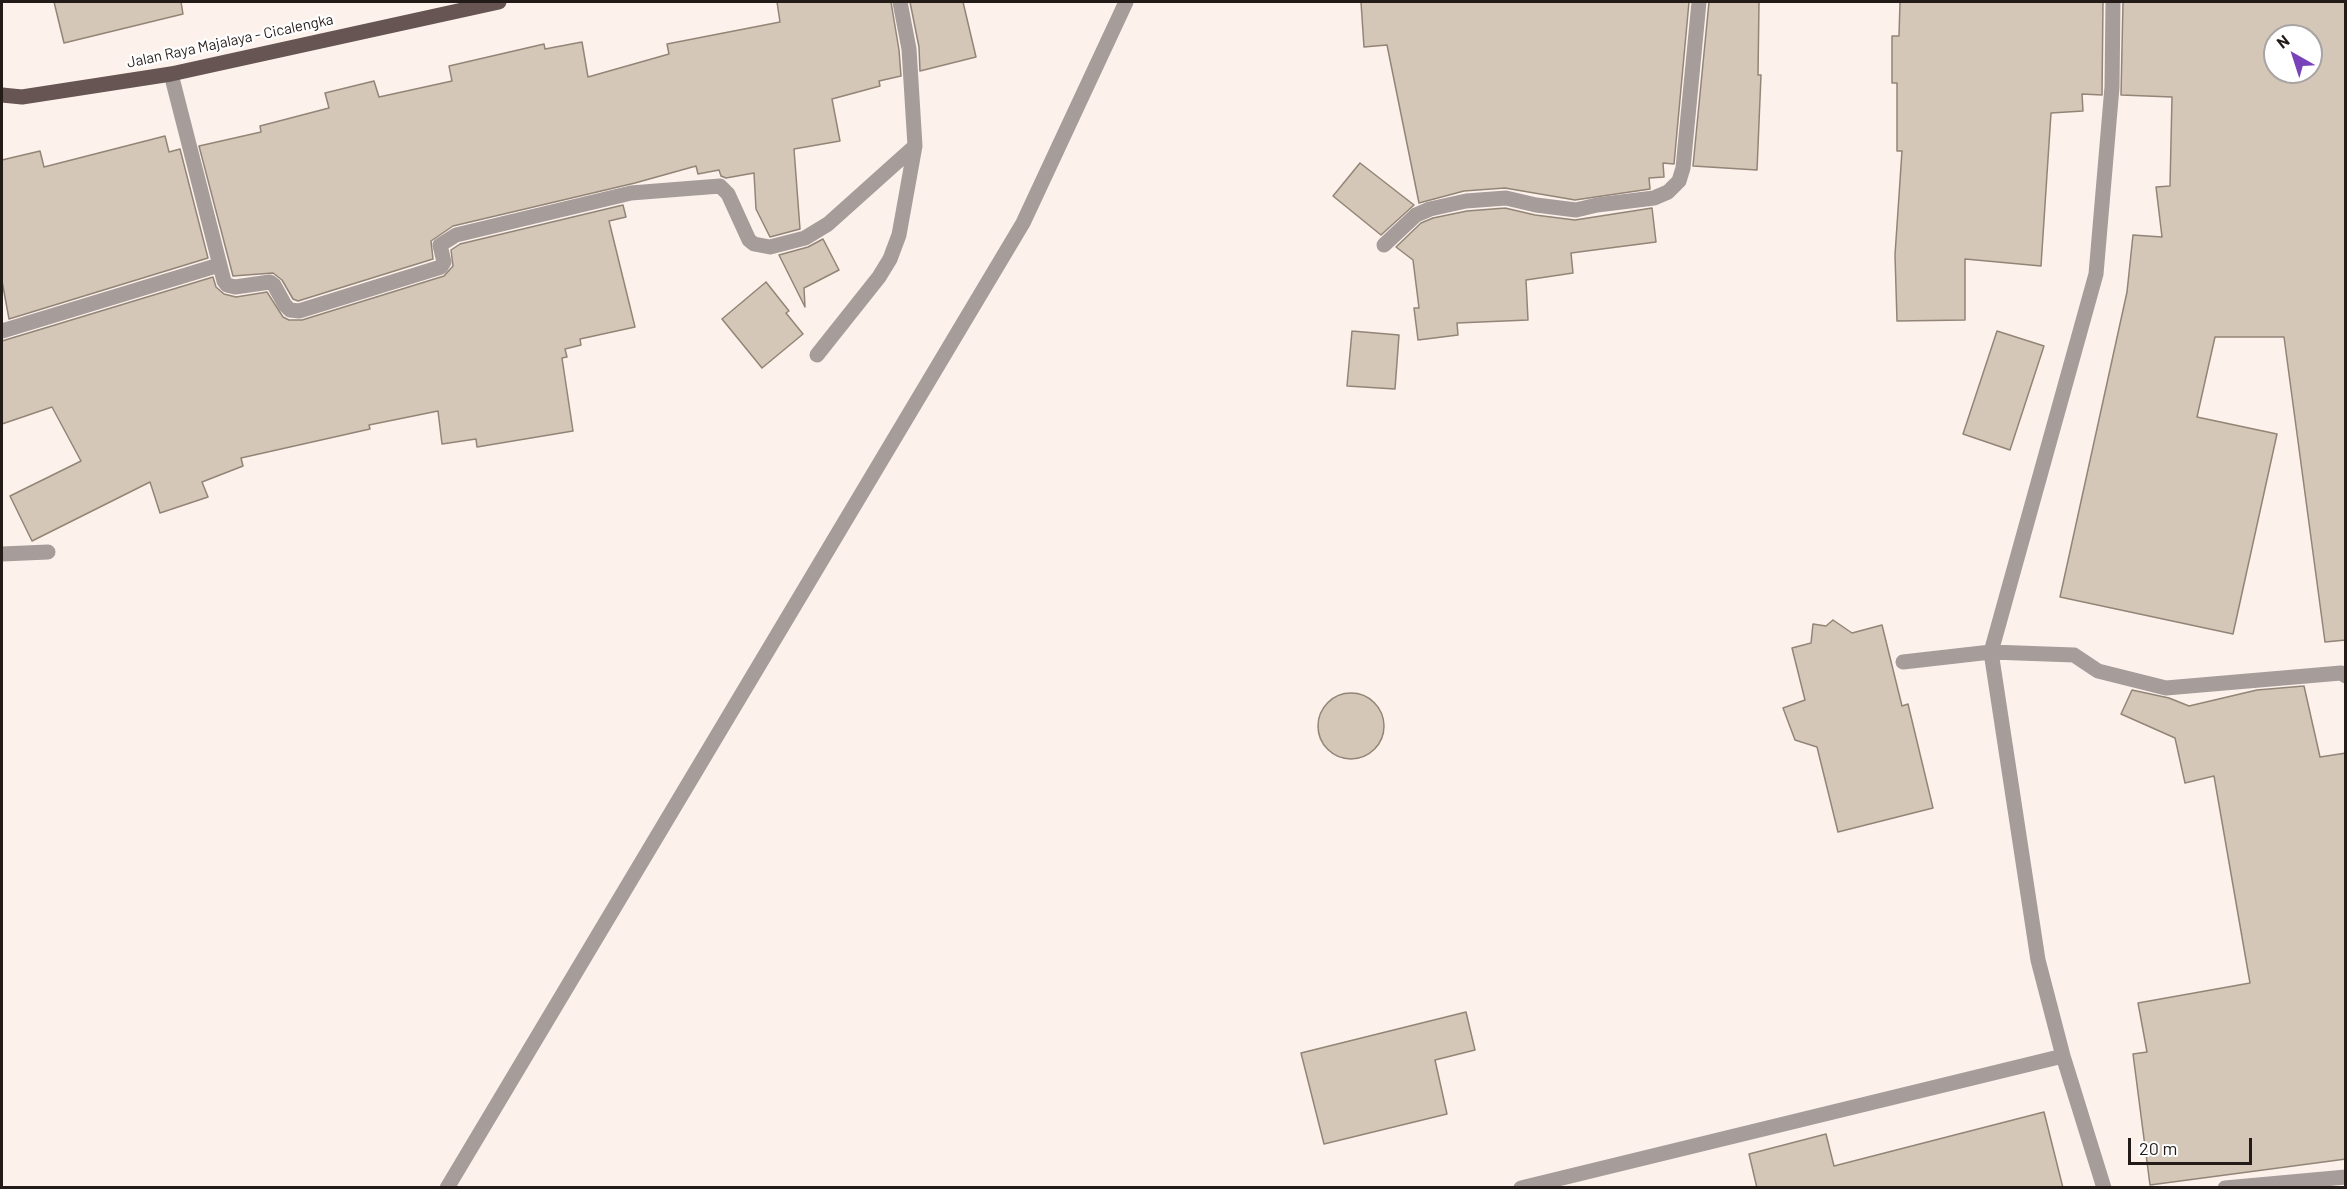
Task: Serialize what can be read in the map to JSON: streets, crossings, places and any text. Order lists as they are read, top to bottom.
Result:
{
  "streets": {
    "main road": ["Jalan Raya Majalaya - Cicalengka"]
  },
  "scale_bar": "20 m",
  "north": "top left"
}
